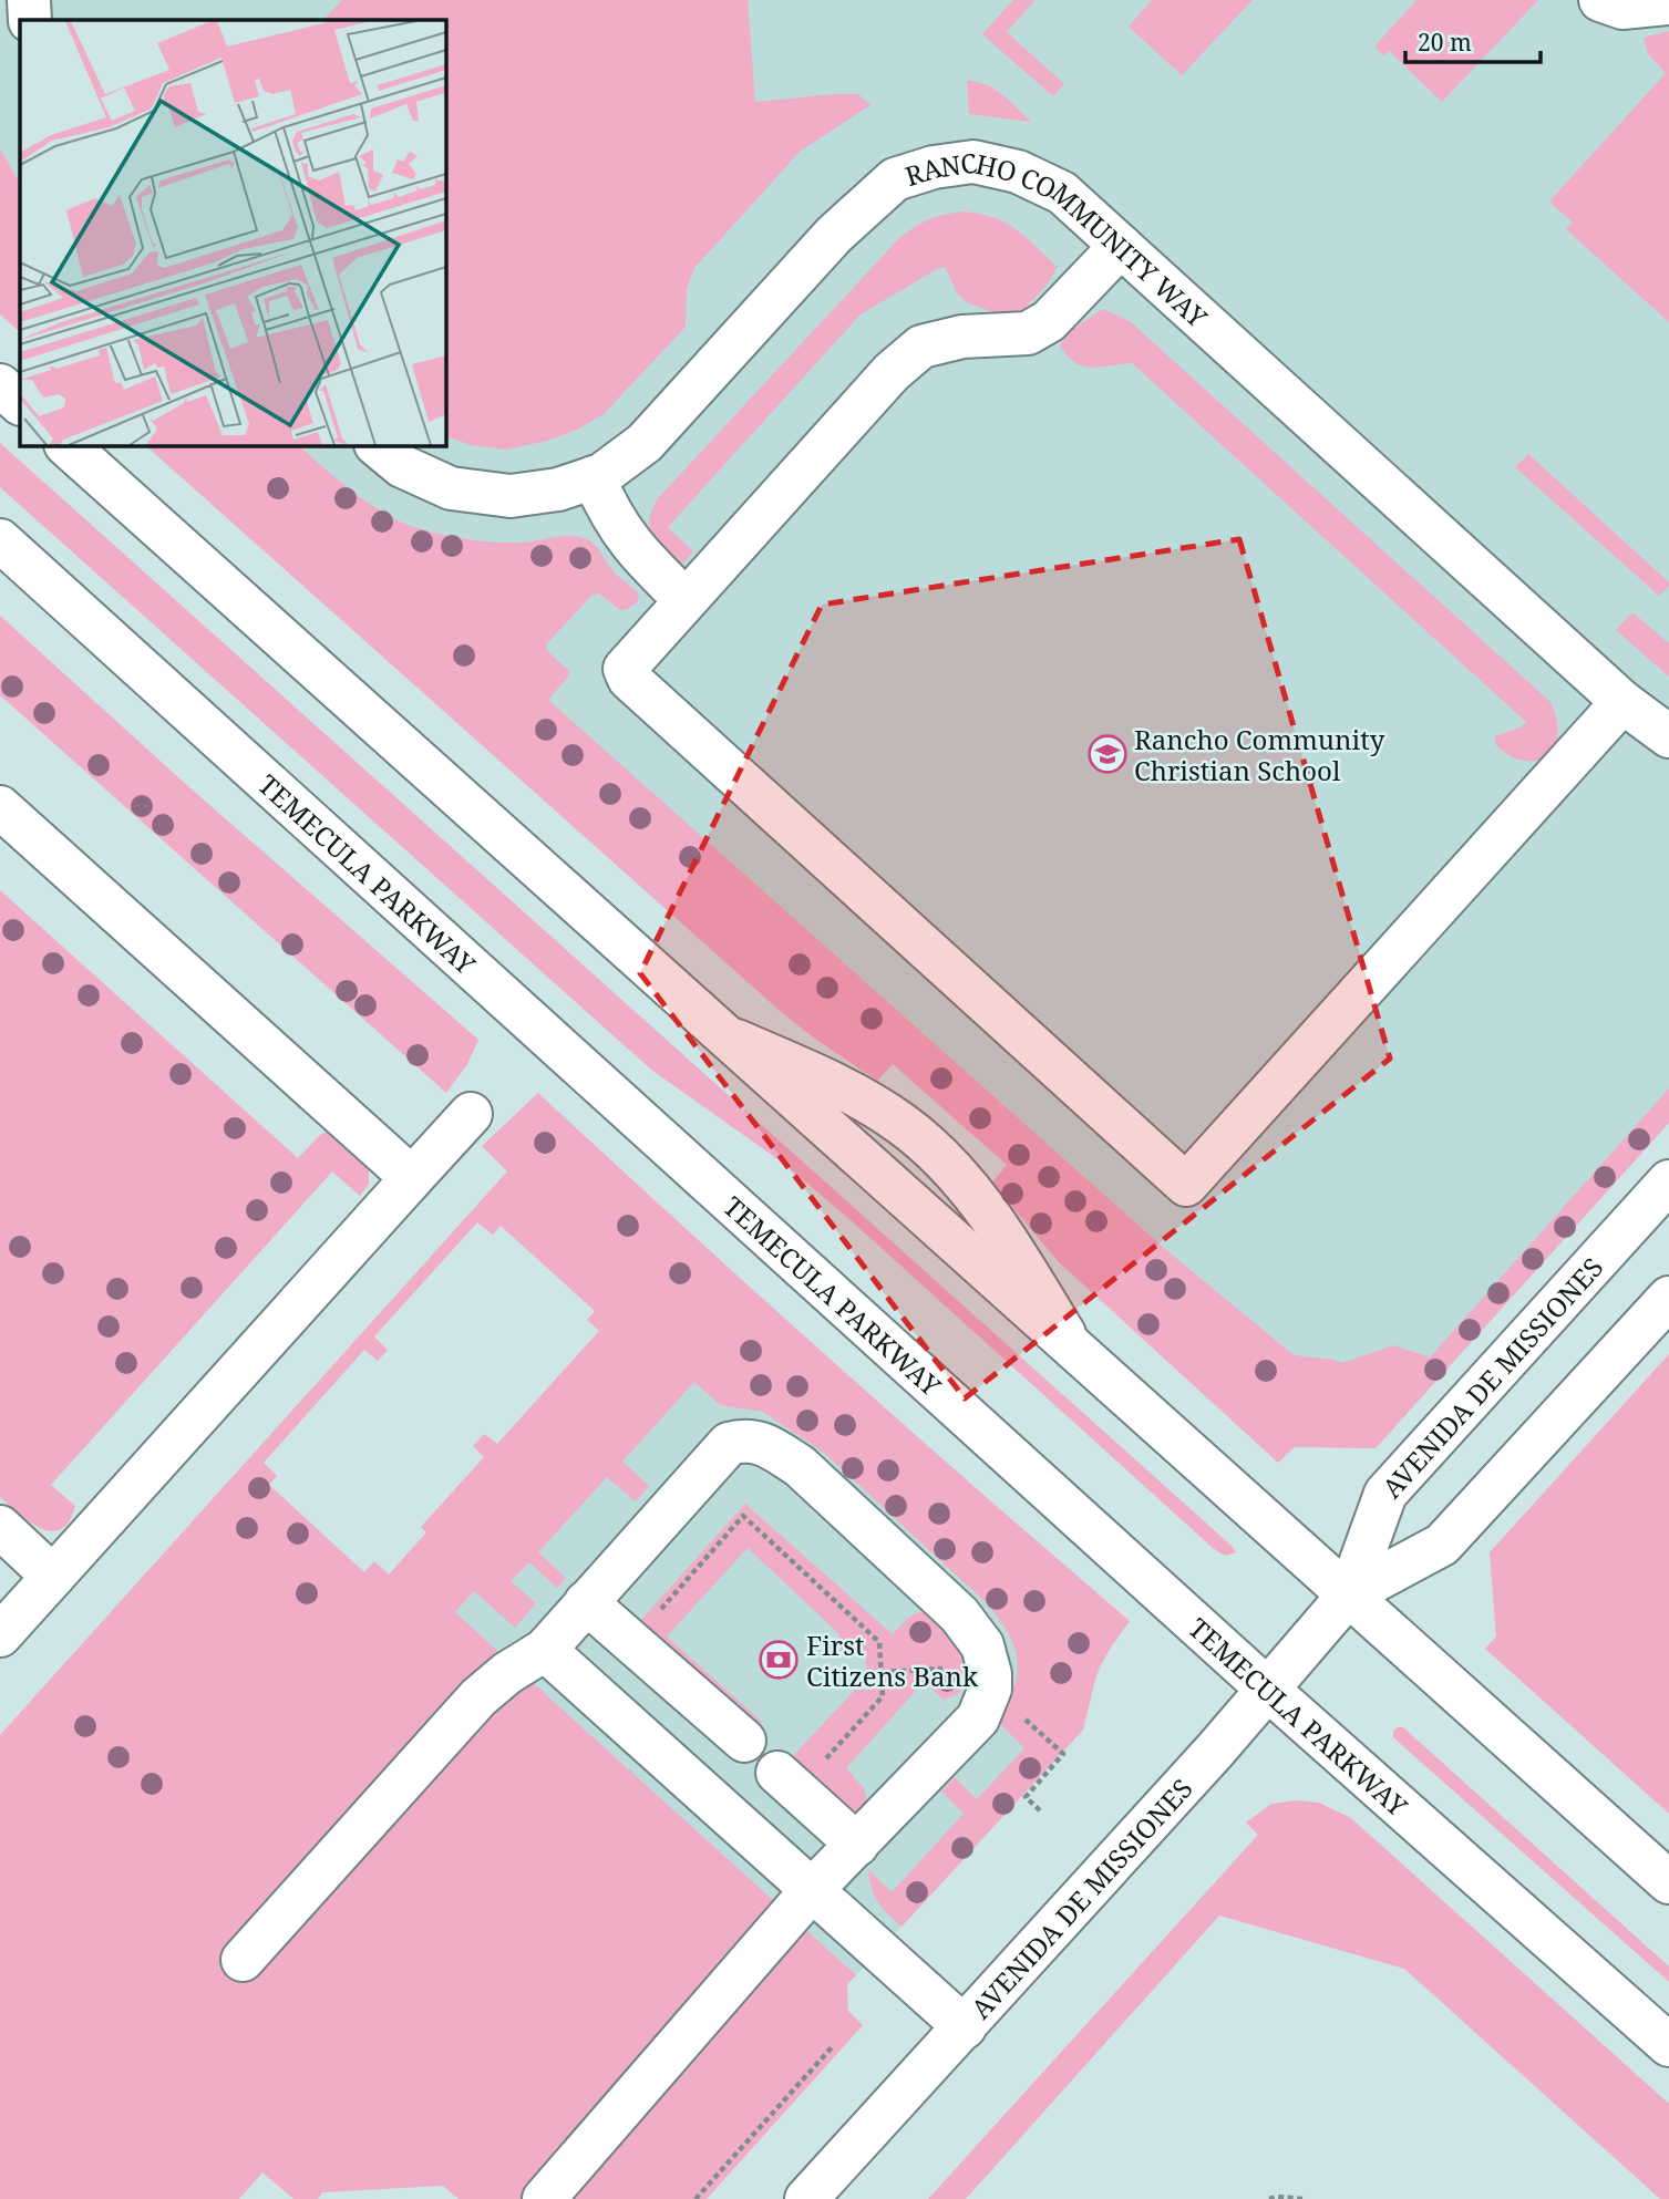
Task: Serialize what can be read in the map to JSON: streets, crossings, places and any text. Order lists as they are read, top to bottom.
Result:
{
  "streets": {
    "main road": ["RANCHO COMMUNITY WAY", "TEMECULA PARKWAY", "AVENIDA DE MISSIONES"]
  },
  "crossings": [
    ["TEMECULA PARKWAY", "AVENIDA DE MISSIONES"]
  ],
  "places": {
    "school or university": ["Rancho Community Christian School"],
    "bank": ["First Citizens Bank"]
  },
  "scale_bar": "20 m"
}
